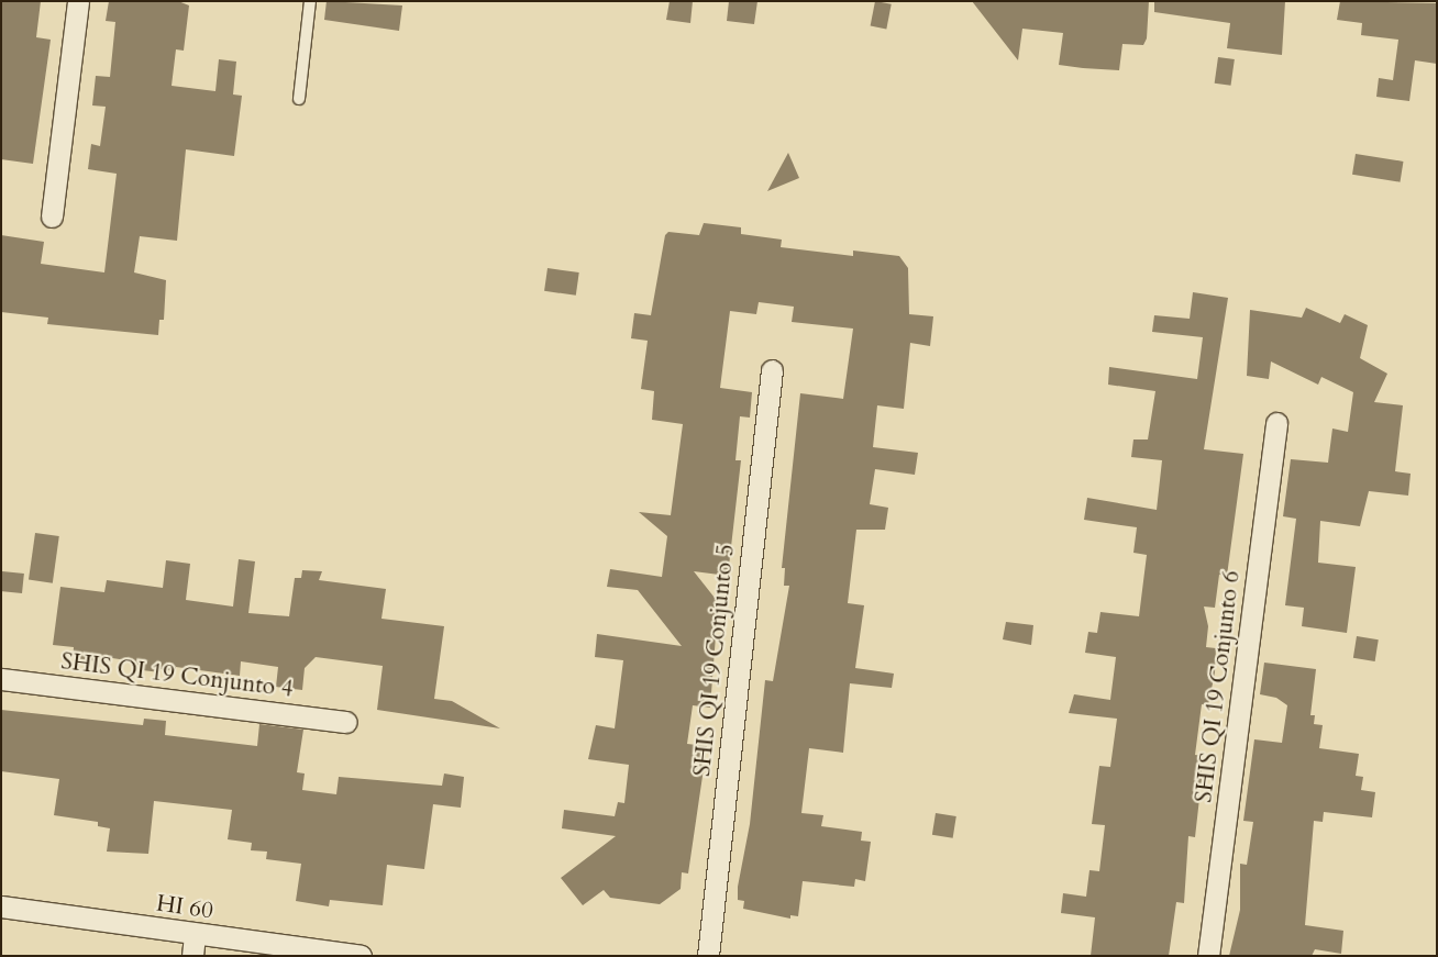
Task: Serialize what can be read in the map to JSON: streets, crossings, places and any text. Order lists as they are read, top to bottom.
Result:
{
  "streets": {
    "street": [
      "SHIS QI 19 Conjunto 5",
      "SHIS QI 19 Conjunto 4",
      "SHIS QI 19 Conjunto 6",
      "HI 60"
    ]
  }
}
